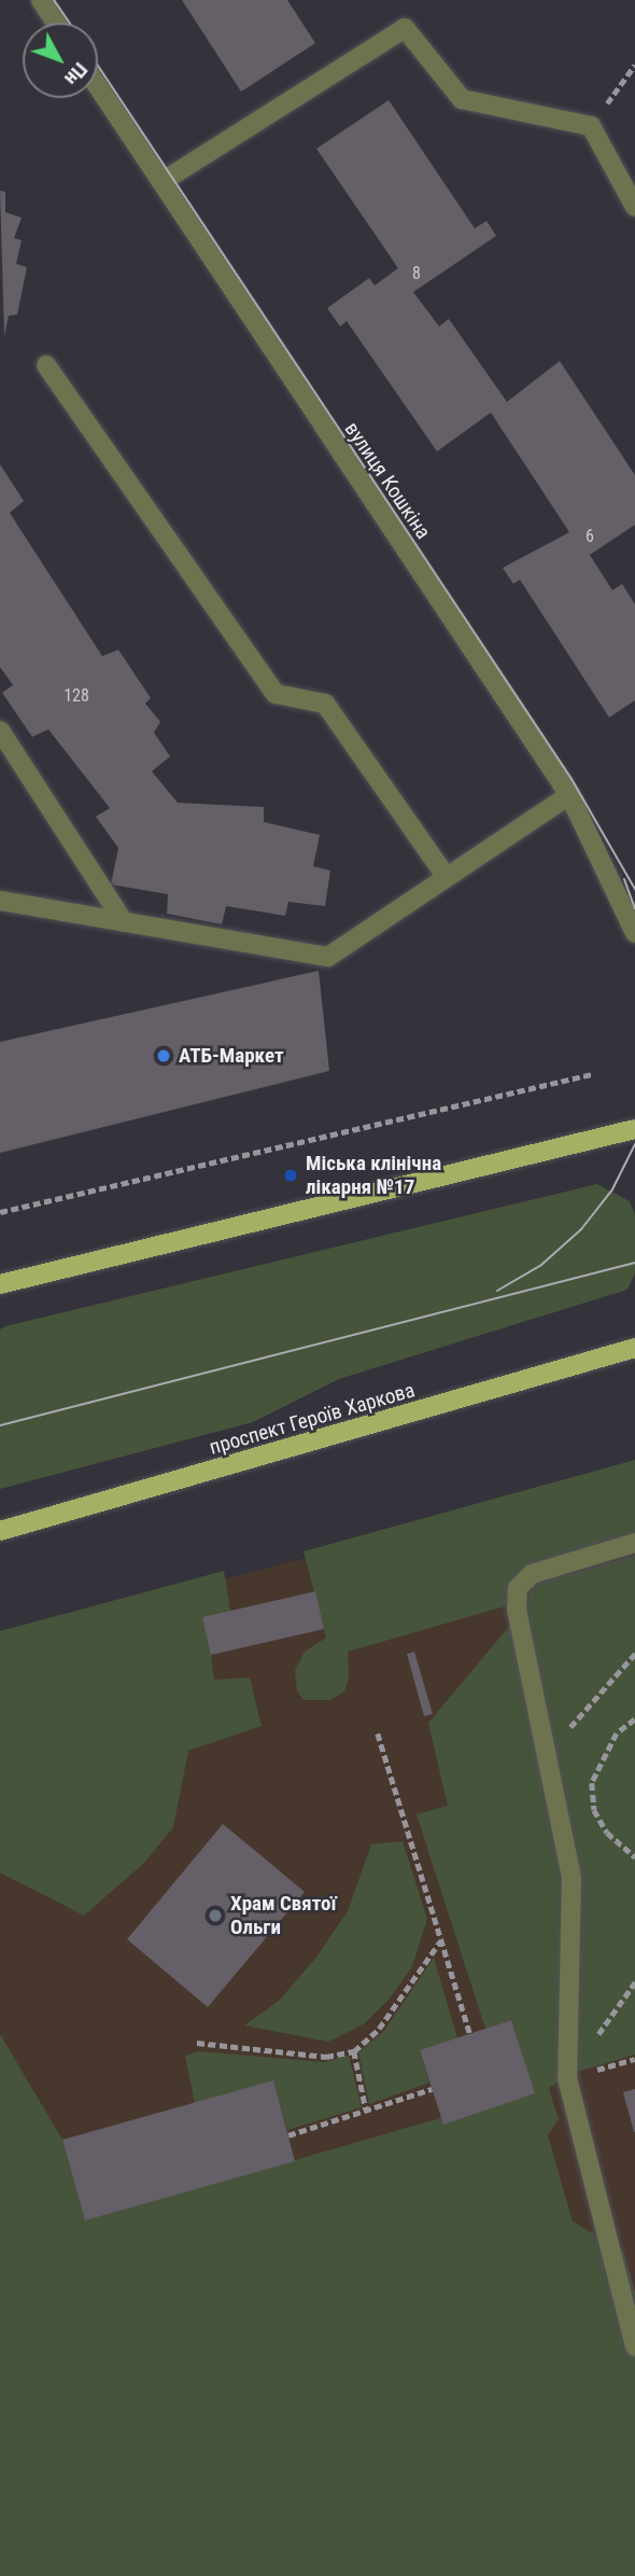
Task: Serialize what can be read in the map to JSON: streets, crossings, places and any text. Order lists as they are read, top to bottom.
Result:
{
  "streets": {
    "main road": ["проспект Героїв Харкова"],
    "street": ["вулиця Кошкіна"]
  },
  "places": ["АТБ-Маркет", "Міська клінічна лікарня №17", "Храм Святої Ольги"],
  "house_numbers": ["8", "6", "128"],
  "north": "bottom right"
}
